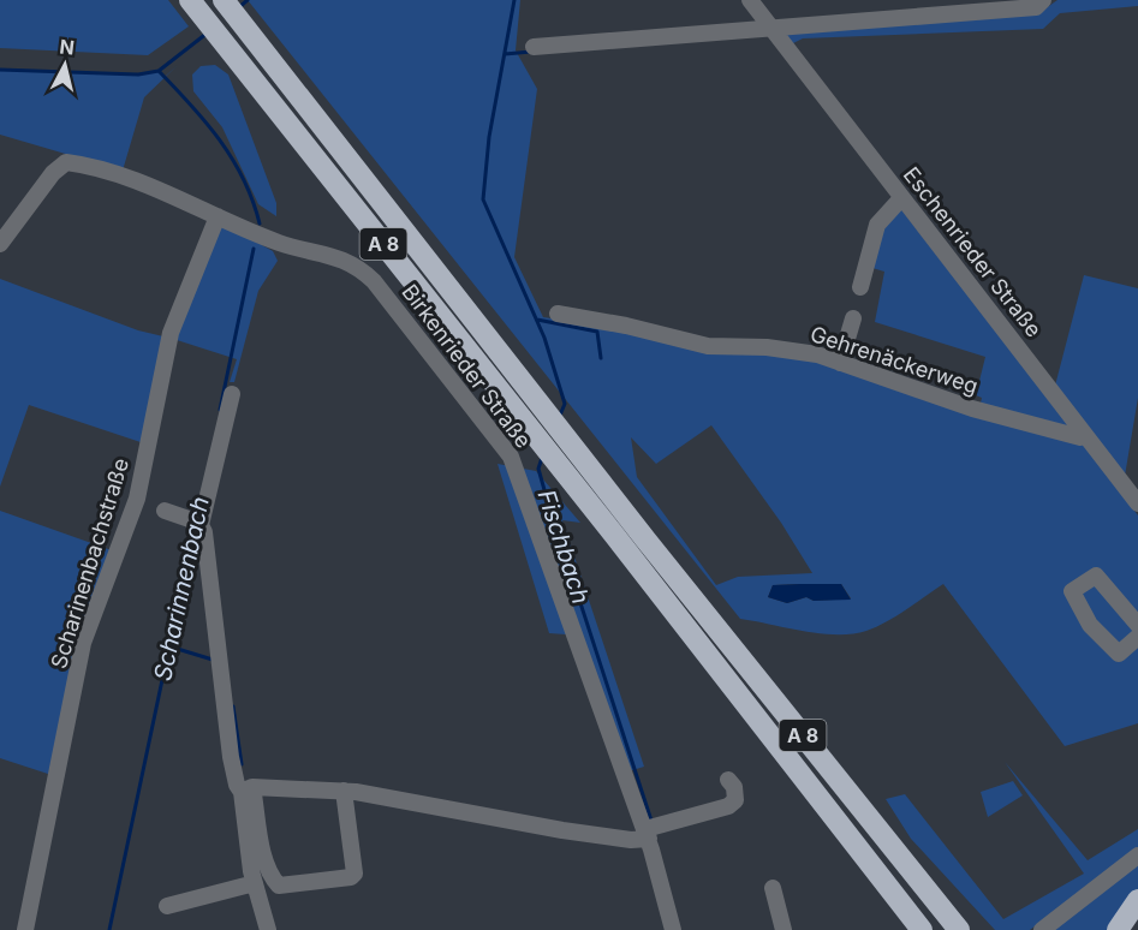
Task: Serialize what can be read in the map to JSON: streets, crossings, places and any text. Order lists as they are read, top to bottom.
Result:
{
  "streets": {
    "highway": ["A 8"],
    "street": [
      "Eschenrieder Straße",
      "Gehrenäckerweg",
      "Birkenrieder Straße",
      "Scharinenbachstraße"
    ]
  },
  "crossings": [
    ["Eschenrieder Straße", "Gehrenäckerweg"],
    ["Birkenrieder Straße", "Scharinenbachstraße"]
  ],
  "water": ["Fischbach", "Scharinnenbach"],
  "north": "top"
}
